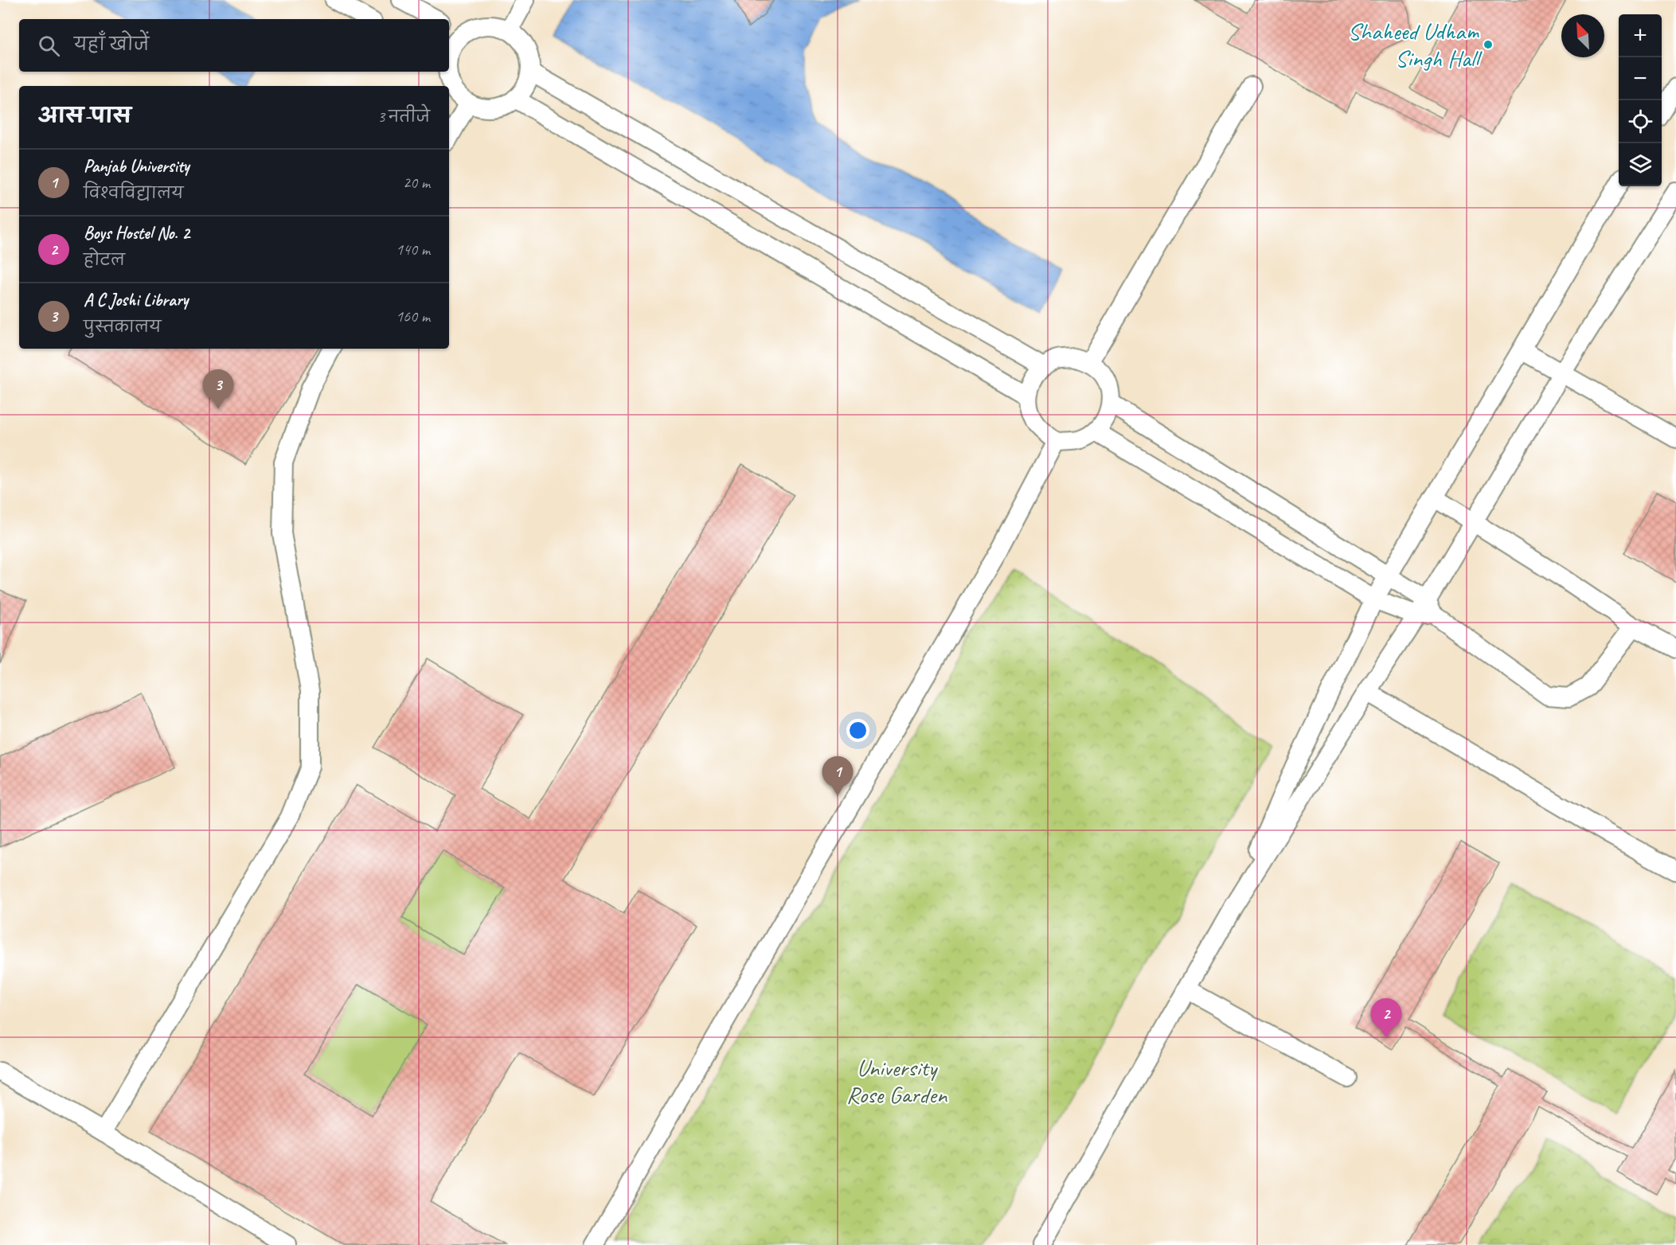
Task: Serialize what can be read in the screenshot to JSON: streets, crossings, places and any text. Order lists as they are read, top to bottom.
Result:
{
  "parks": ["University Rose Garden"],
  "places": ["Shaheed Udham Singh Hall"],
  "north": "top left",
  "page": {
    "map_buttons": ["+", "−"],
    "search": "यहाँ खोजें",
    "heading": ["आस-पास", "3 नतीजे"],
    "list": [
      {
        "mark": "1",
        "name": "Panjab University",
        "note": "विश्वविद्यालय",
        "value": "20 m"
      },
      {
        "mark": "2",
        "name": "Boys Hostel No. 2",
        "note": "होटल",
        "value": "140 m"
      },
      {
        "mark": "3",
        "name": "A C Joshi Library",
        "note": "पुस्तकालय",
        "value": "160 m"
      }
    ],
    "pins": ["3", "1", "2"]
  }
}
